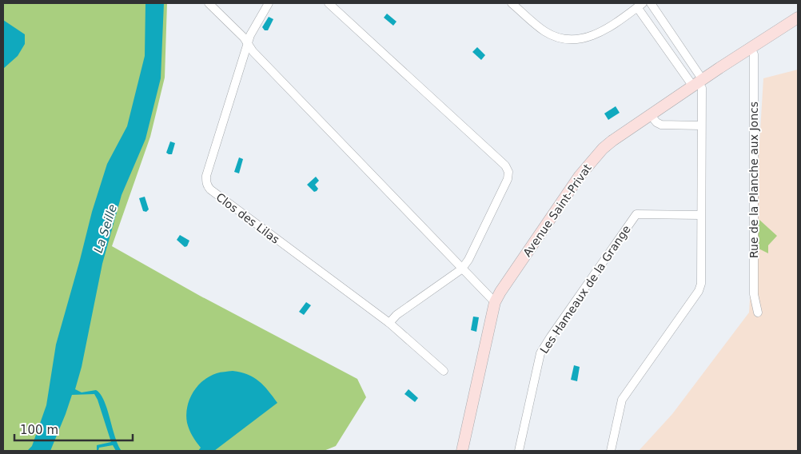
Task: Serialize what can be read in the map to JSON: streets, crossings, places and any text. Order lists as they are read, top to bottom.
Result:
{
  "streets": {
    "street": [
      "Rue de la Planche aux Joncs",
      "Avenue Saint-Privat",
      "Clos des Lilas",
      "Les Hameaux de la Grange"
    ]
  },
  "crossings": [
    ["Rue de la Planche aux Joncs", "Avenue Saint-Privat"]
  ],
  "water": ["La Seille"],
  "scale_bar": "100 m"
}
